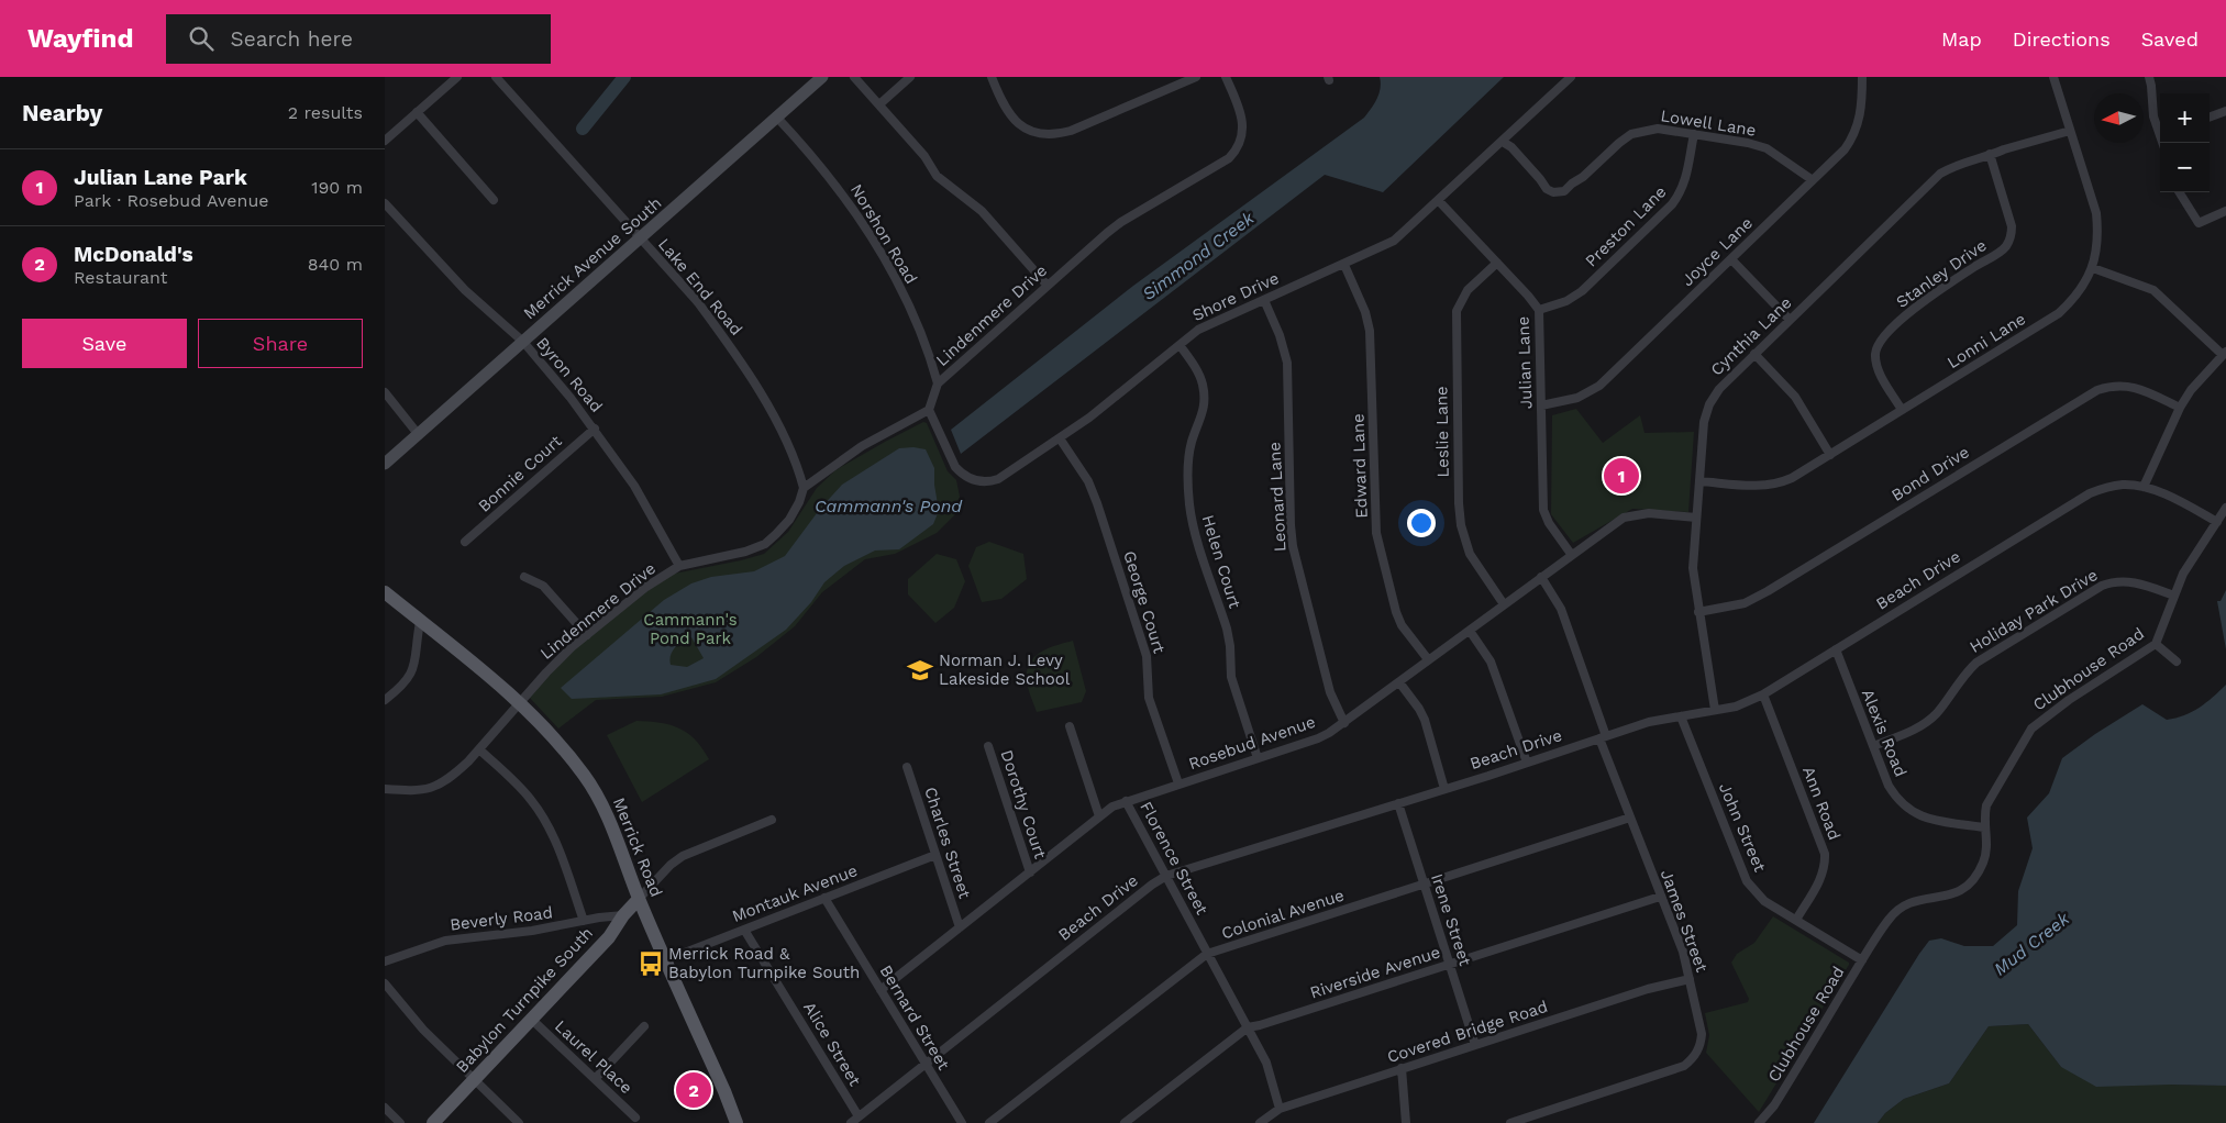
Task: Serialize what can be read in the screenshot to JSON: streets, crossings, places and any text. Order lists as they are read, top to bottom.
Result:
{
  "streets": {
    "main road": ["Merrick Road", "Babylon Turnpike South"],
    "street": [
      "Lowell Lane",
      "Preston Lane",
      "Norshon Road",
      "Joyce Lane",
      "Merrick Avenue South",
      "Stanley Drive",
      "Lake End Road",
      "Shore Drive",
      "Lindenmere Drive",
      "Cynthia Lane",
      "Lonni Lane",
      "Julian Lane",
      "Byron Road",
      "Leslie Lane",
      "Edward Lane",
      "Bonnie Court",
      "Bond Drive",
      "Leonard Lane",
      "Helen Court",
      "Beach Drive",
      "George Court",
      "Holiday Park Drive",
      "Clubhouse Road",
      "Alexis Road",
      "Rosebud Avenue",
      "Ann Road",
      "Dorothy Court",
      "John Street",
      "Charles Street",
      "Florence Street",
      "Montauk Avenue",
      "Colonial Avenue",
      "Beverly Road",
      "Irene Street",
      "James Street",
      "Riverside Avenue",
      "Bernard Street",
      "Covered Bridge Road",
      "Alice Street",
      "Laurel Place"
    ]
  },
  "crossings": [
    ["Lowell Lane", "Preston Lane"],
    ["Lowell Lane", "Joyce Lane"],
    ["Lowell Lane", "Shore Drive"],
    ["Preston Lane", "Julian Lane"],
    ["Norshon Road", "Merrick Avenue South"],
    ["Norshon Road", "Lindenmere Drive"],
    ["Joyce Lane", "Julian Lane"],
    ["Merrick Avenue South", "Lake End Road"],
    ["Merrick Avenue South", "Byron Road"],
    ["Stanley Drive", "Cynthia Lane"],
    ["Stanley Drive", "Lonni Lane"],
    ["Lake End Road", "Lindenmere Drive"],
    ["Shore Drive", "Lindenmere Drive"],
    ["Shore Drive", "Julian Lane"],
    ["Shore Drive", "Edward Lane"],
    ["Shore Drive", "Leonard Lane"],
    ["Shore Drive", "Helen Court"],
    ["Shore Drive", "George Court"],
    ["Lindenmere Drive", "Byron Road"],
    ["Lindenmere Drive", "Merrick Road"],
    ["Cynthia Lane", "Lonni Lane"],
    ["Cynthia Lane", "Bond Drive"],
    ["Cynthia Lane", "Beach Drive"],
    ["Cynthia Lane", "Rosebud Avenue"],
    ["Julian Lane", "Leslie Lane"],
    ["Julian Lane", "Rosebud Avenue"],
    ["Byron Road", "Bonnie Court"],
    ["Leslie Lane", "Rosebud Avenue"],
    ["Edward Lane", "Rosebud Avenue"],
    ["Leonard Lane", "Rosebud Avenue"],
    ["Helen Court", "Rosebud Avenue"],
    ["Beach Drive", "Clubhouse Road"],
    ["Beach Drive", "Alexis Road"],
    ["Beach Drive", "Ann Road"],
    ["Beach Drive", "John Street"],
    ["Beach Drive", "Florence Street"],
    ["Beach Drive", "Irene Street"],
    ["Beach Drive", "James Street"],
    ["Beach Drive", "Bernard Street"],
    ["Beach Drive", "Alice Street"],
    ["George Court", "Rosebud Avenue"],
    ["Holiday Park Drive", "Clubhouse Road"],
    ["Holiday Park Drive", "Alexis Road"],
    ["Clubhouse Road", "Alexis Road"],
    ["Clubhouse Road", "John Street"],
    ["Rosebud Avenue", "Dorothy Court"],
    ["Rosebud Avenue", "Charles Street"],
    ["Rosebud Avenue", "Florence Street"],
    ["Rosebud Avenue", "James Street"],
    ["Rosebud Avenue", "Bernard Street"],
    ["Ann Road", "John Street"],
    ["Charles Street", "Montauk Avenue"],
    ["Merrick Road", "Montauk Avenue"],
    ["Merrick Road", "Babylon Turnpike South"],
    ["Florence Street", "Colonial Avenue"],
    ["Florence Street", "Riverside Avenue"],
    ["Florence Street", "Covered Bridge Road"],
    ["Montauk Avenue", "Bernard Street"],
    ["Montauk Avenue", "Alice Street"],
    ["Colonial Avenue", "Irene Street"],
    ["Colonial Avenue", "James Street"],
    ["Beverly Road", "Babylon Turnpike South"],
    ["Irene Street", "Riverside Avenue"],
    ["Irene Street", "Covered Bridge Road"],
    ["James Street", "Riverside Avenue"],
    ["James Street", "Covered Bridge Road"],
    ["Babylon Turnpike South", "Laurel Place"]
  ],
  "water": ["Simmond Creek", "Cammann's Pond", "Mud Creek"],
  "parks": ["Cammann's Pond Park"],
  "places": {
    "school or university": ["Norman J. Levy Lakeside School"],
    "bus stop": ["Merrick Road & Babylon Turnpike South"]
  },
  "north": "left",
  "page": {
    "header": "Wayfind",
    "search": "Search here",
    "nav": ["Map", "Directions", "Saved"],
    "heading": ["Nearby", "2 results"],
    "map_buttons": ["+", "−"],
    "list": [
      {
        "mark": "1",
        "name": "Julian Lane Park",
        "note": "Park · Rosebud Avenue",
        "value": "190 m"
      },
      {
        "mark": "2",
        "name": "McDonald's",
        "note": "Restaurant",
        "value": "840 m"
      }
    ],
    "buttons": ["Save", "Share"],
    "pins": ["1", "2"]
  }
}
